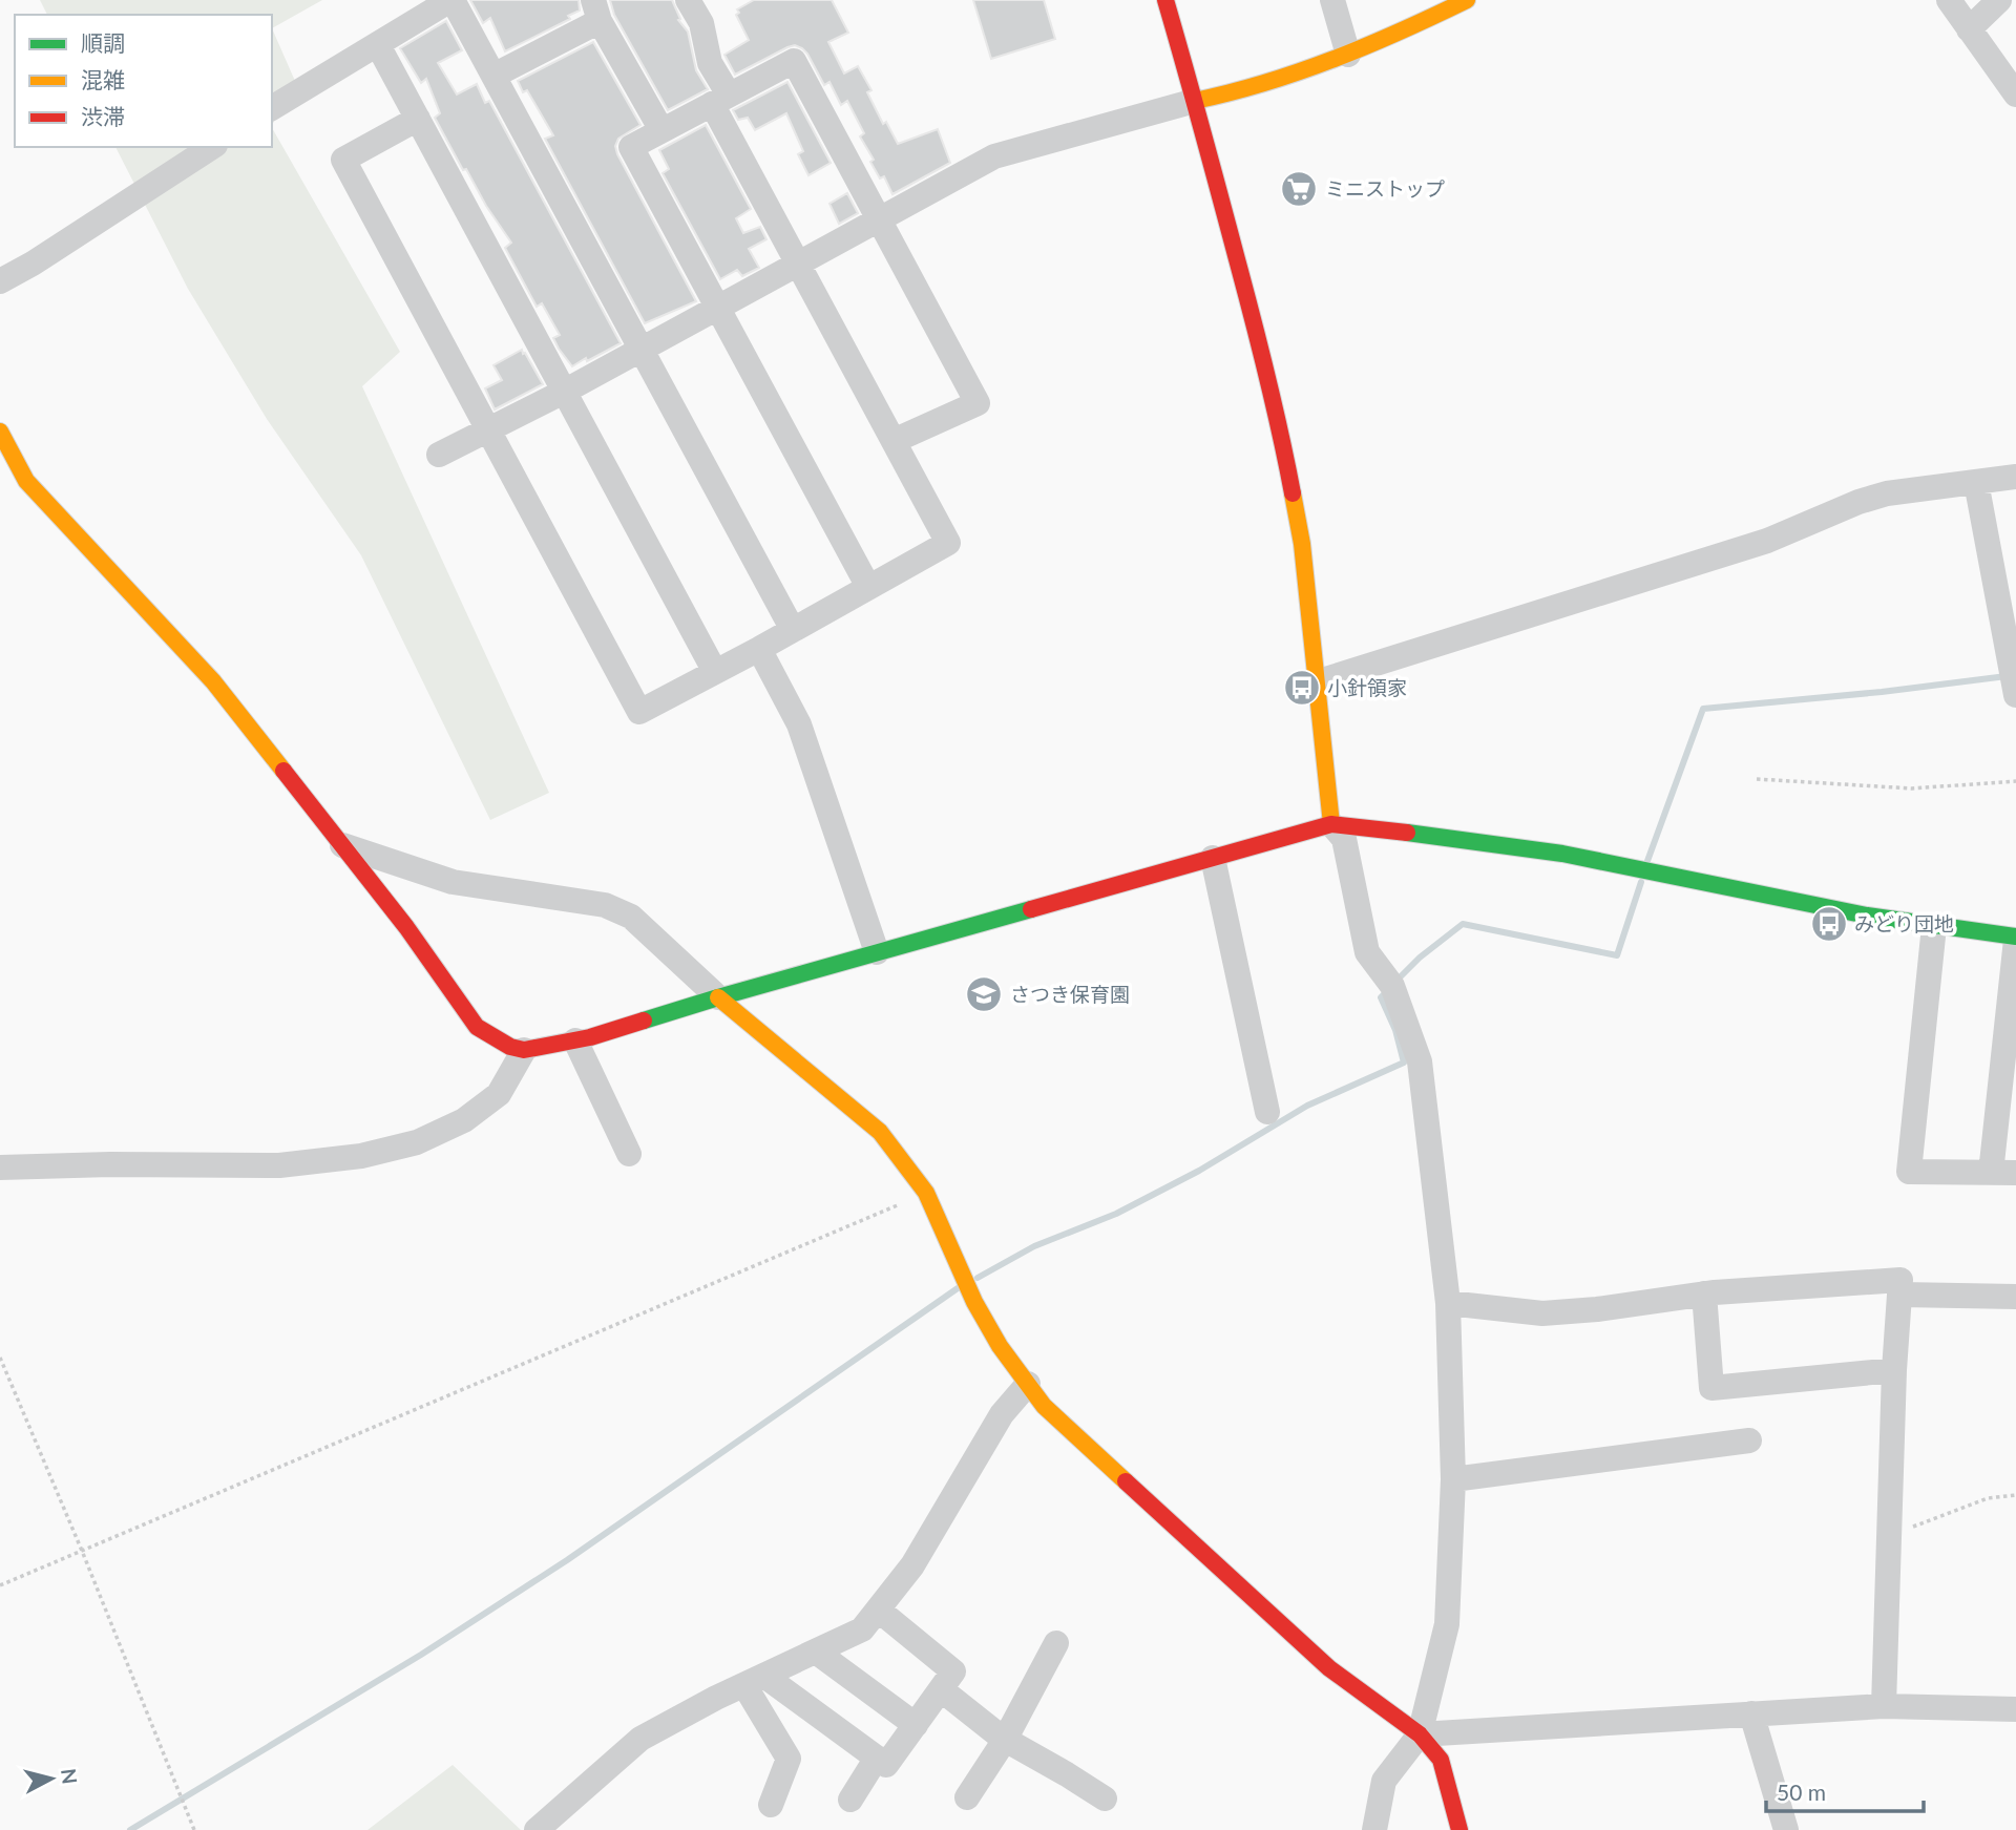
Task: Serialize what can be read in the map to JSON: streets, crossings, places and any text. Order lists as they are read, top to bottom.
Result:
{
  "places": {
    "supermarket": ["ミニストップ"],
    "bus stop": ["小針領家", "みどり団地"],
    "school or university": ["さつき保育園"]
  },
  "legend": ["順調", "混雑", "渋滞"],
  "scale_bar": "50 m",
  "north": "right"
}
